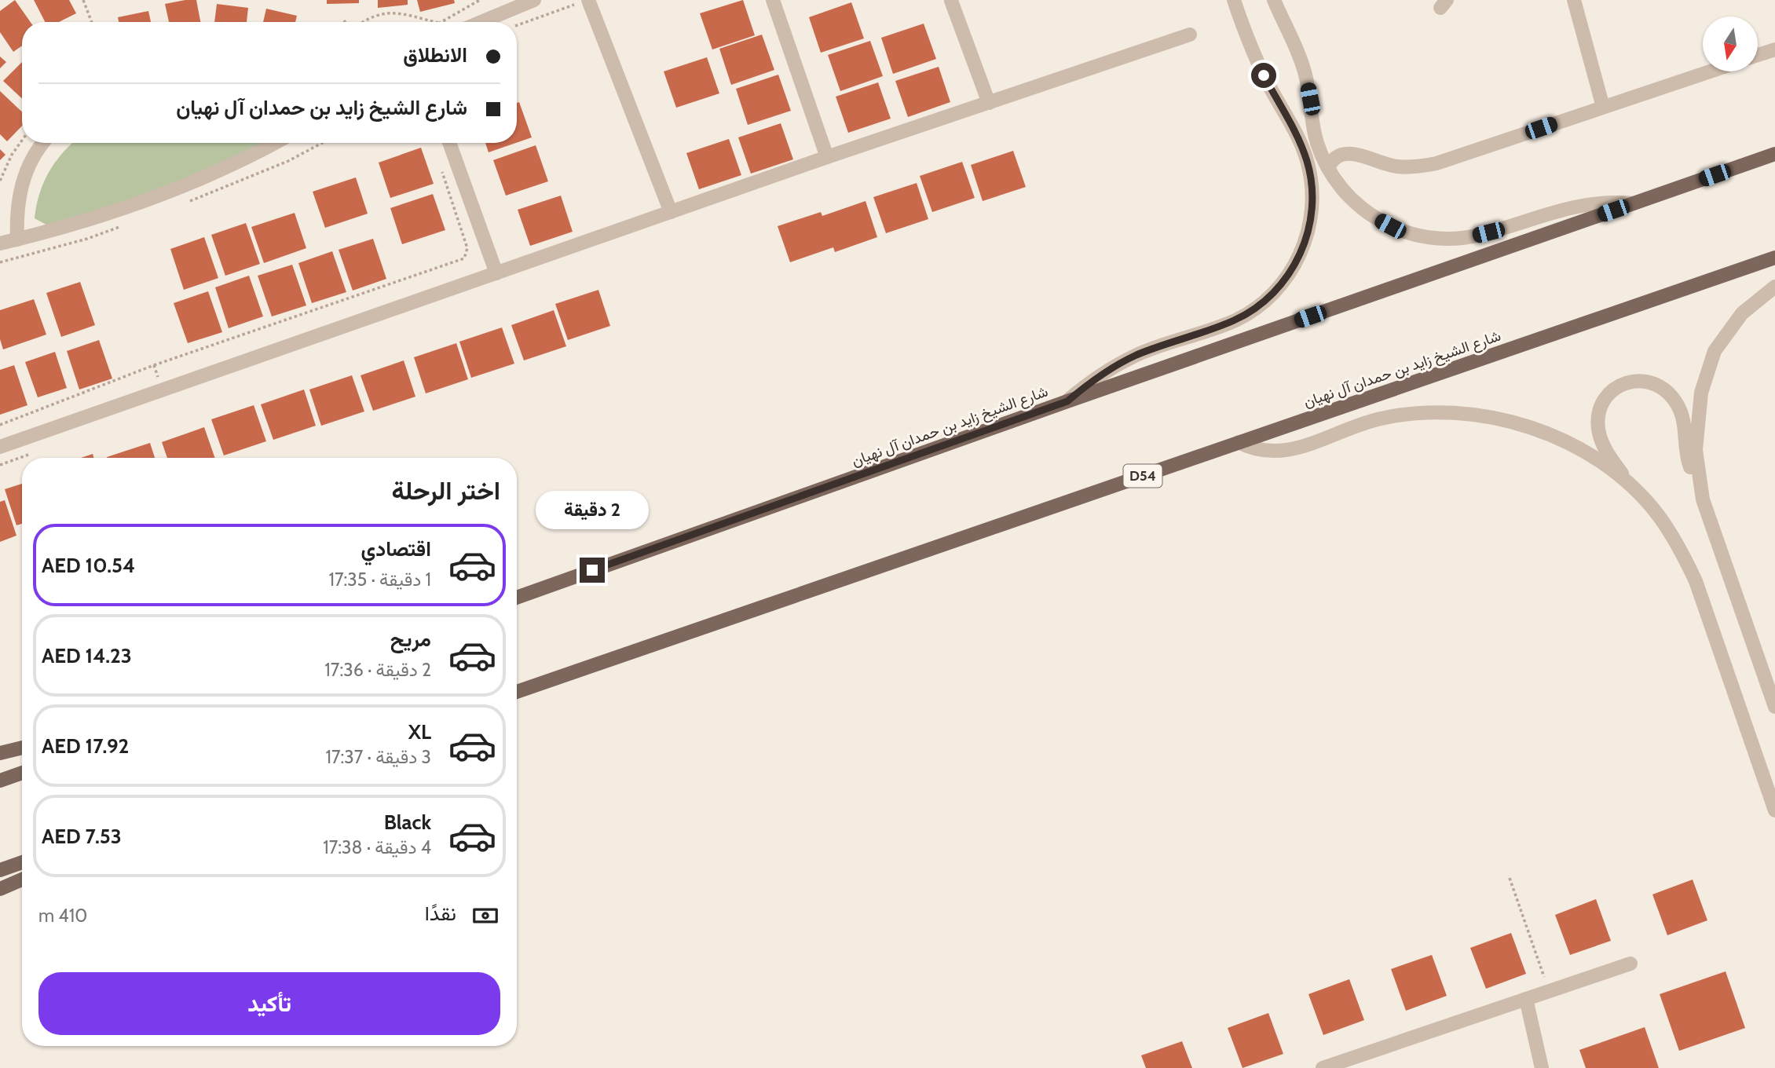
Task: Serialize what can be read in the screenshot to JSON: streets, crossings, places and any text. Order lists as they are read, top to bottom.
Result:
{
  "streets": {
    "main road": ["شارع الشيخ زايد بن حمدان آل نهيان", "D54"]
  },
  "north": "bottom",
  "page": {
    "banner": ["الانطلاق", "شارع الشيخ زايد بن حمدان آل نهيان"],
    "heading": "اختر الرحلة",
    "bubble": "2 دقيقة",
    "list": [
      {
        "name": "اقتصادي",
        "note": "1 دقيقة · 17:35",
        "value": "AED 10.54"
      },
      {
        "name": "مريح",
        "note": "2 دقيقة · 17:36",
        "value": "AED 14.23"
      },
      {
        "name": "XL",
        "note": "3 دقيقة · 17:37",
        "value": "AED 17.92"
      },
      {
        "name": "Black",
        "note": "4 دقيقة · 17:38",
        "value": "AED 7.53"
      }
    ],
    "pay": ["نقدًا", "410 m"],
    "buttons": "تأكيد"
  }
}
